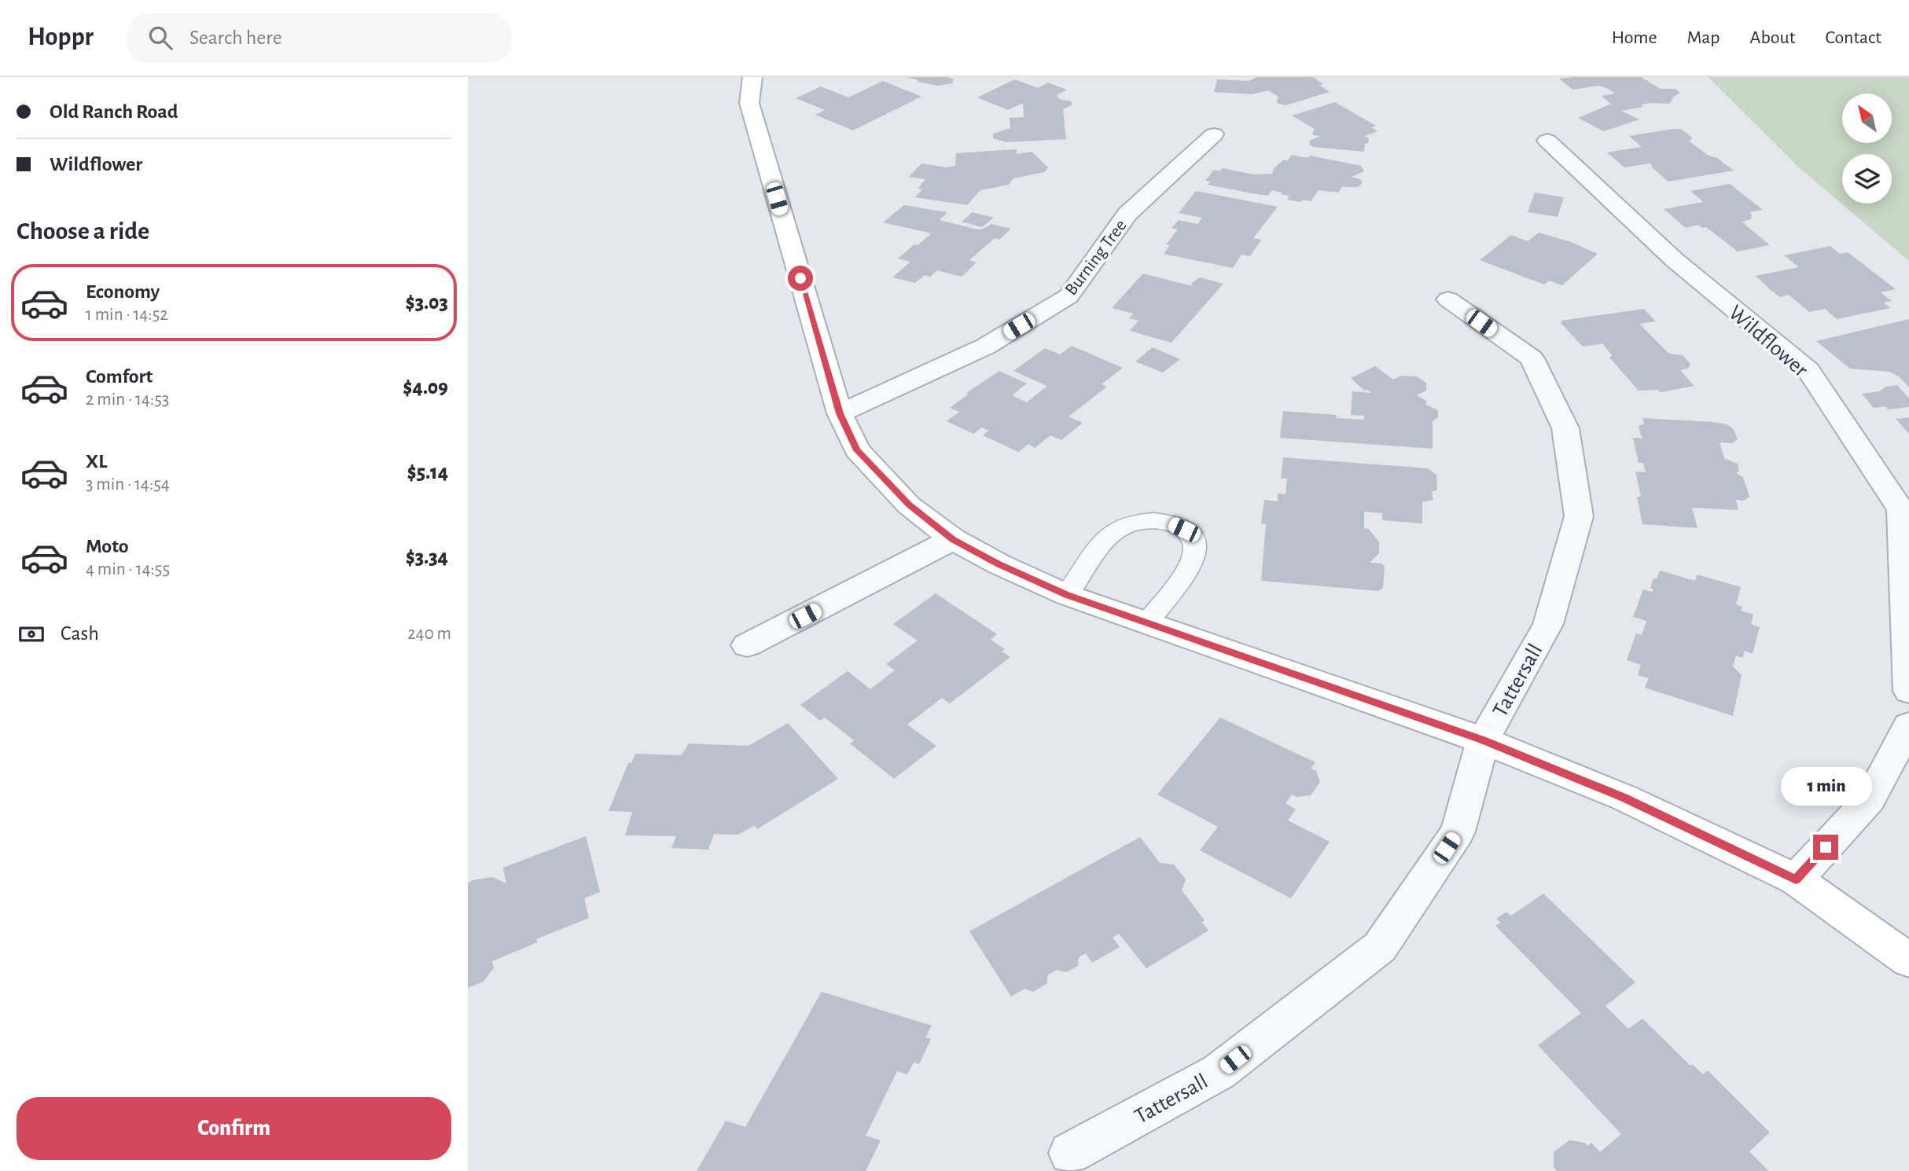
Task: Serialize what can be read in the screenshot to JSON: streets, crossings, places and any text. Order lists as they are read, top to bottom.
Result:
{
  "streets": {
    "street": ["Burning Tree", "Wildflower", "Tattersall"]
  },
  "north": "top left",
  "page": {
    "header": "Hoppr",
    "search": "Search here",
    "nav": [
      "Home",
      "Map",
      "About",
      "Contact"
    ],
    "banner": ["Old Ranch Road", "Wildflower"],
    "heading": "Choose a ride",
    "list": [
      {
        "name": "Economy",
        "note": "1 min · 14:52",
        "value": "$3.03"
      },
      {
        "name": "Comfort",
        "note": "2 min · 14:53",
        "value": "$4.09"
      },
      {
        "name": "XL",
        "note": "3 min · 14:54",
        "value": "$5.14"
      },
      {
        "name": "Moto",
        "note": "4 min · 14:55",
        "value": "$3.34"
      }
    ],
    "pay": ["Cash", "240 m"],
    "bubble": "1 min",
    "buttons": "Confirm"
  }
}
